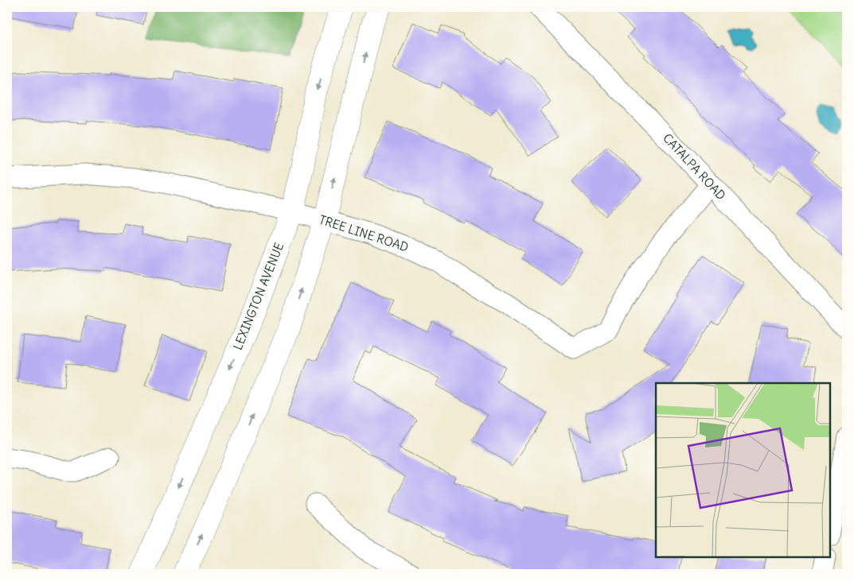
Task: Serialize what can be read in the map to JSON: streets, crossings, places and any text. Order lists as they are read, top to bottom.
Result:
{
  "streets": {
    "street": ["CATALPA ROAD", "TREE LINE ROAD", "LEXINGTON AVENUE"]
  },
  "crossings": [
    ["CATALPA ROAD", "TREE LINE ROAD"],
    ["TREE LINE ROAD", "LEXINGTON AVENUE"]
  ]
}
